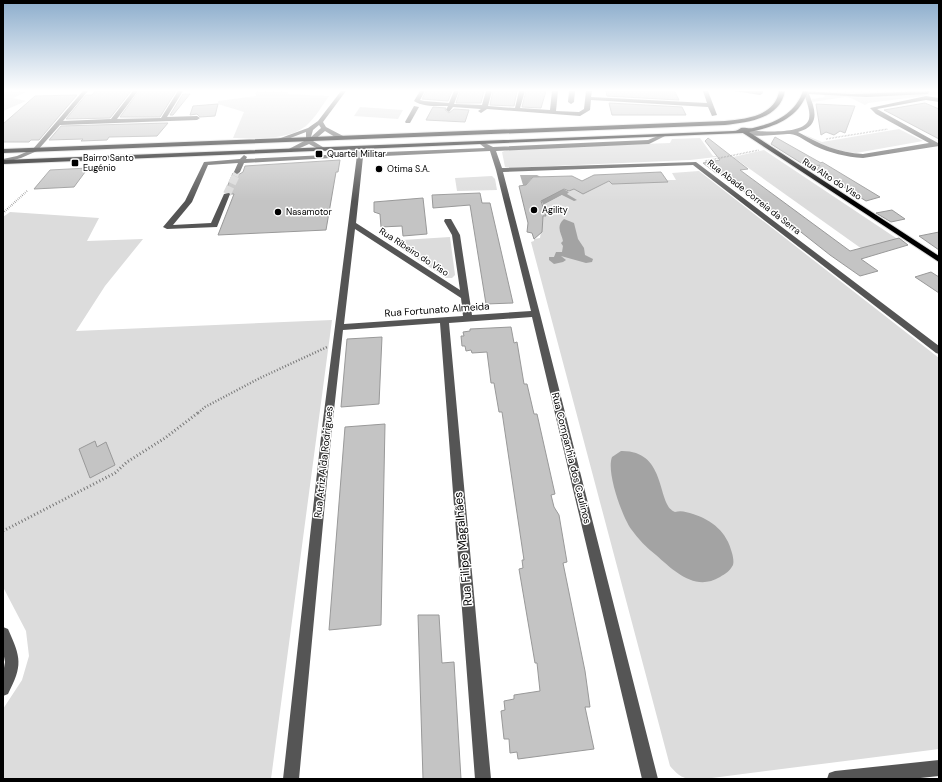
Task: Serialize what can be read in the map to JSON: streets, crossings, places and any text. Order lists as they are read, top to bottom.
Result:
{
  "streets": {
    "main road": ["Rua Alto do Viso"],
    "street": [
      "Rua Abade Correia da Serra",
      "Rua Ribeiro do Viso",
      "Rua Fortunato Almeida",
      "Rua Companhia dos Caulinos",
      "Rua Atriz Alda Rodrigues",
      "Rua Filipe Magalhães"
    ]
  },
  "crossings": [
    ["Rua Abade Correia da Serra", "Rua Companhia dos Caulinos"],
    ["Rua Ribeiro do Viso", "Rua Fortunato Almeida"],
    ["Rua Ribeiro do Viso", "Rua Atriz Alda Rodrigues"],
    ["Rua Fortunato Almeida", "Rua Companhia dos Caulinos"],
    ["Rua Fortunato Almeida", "Rua Atriz Alda Rodrigues"],
    ["Rua Fortunato Almeida", "Rua Filipe Magalhães"]
  ],
  "places": {
    "transit": ["Quartel Militar", "Bairro Santo Eugénio"],
    "other": ["Otima S.A.", "Agility", "Nasamotor"]
  }
}
